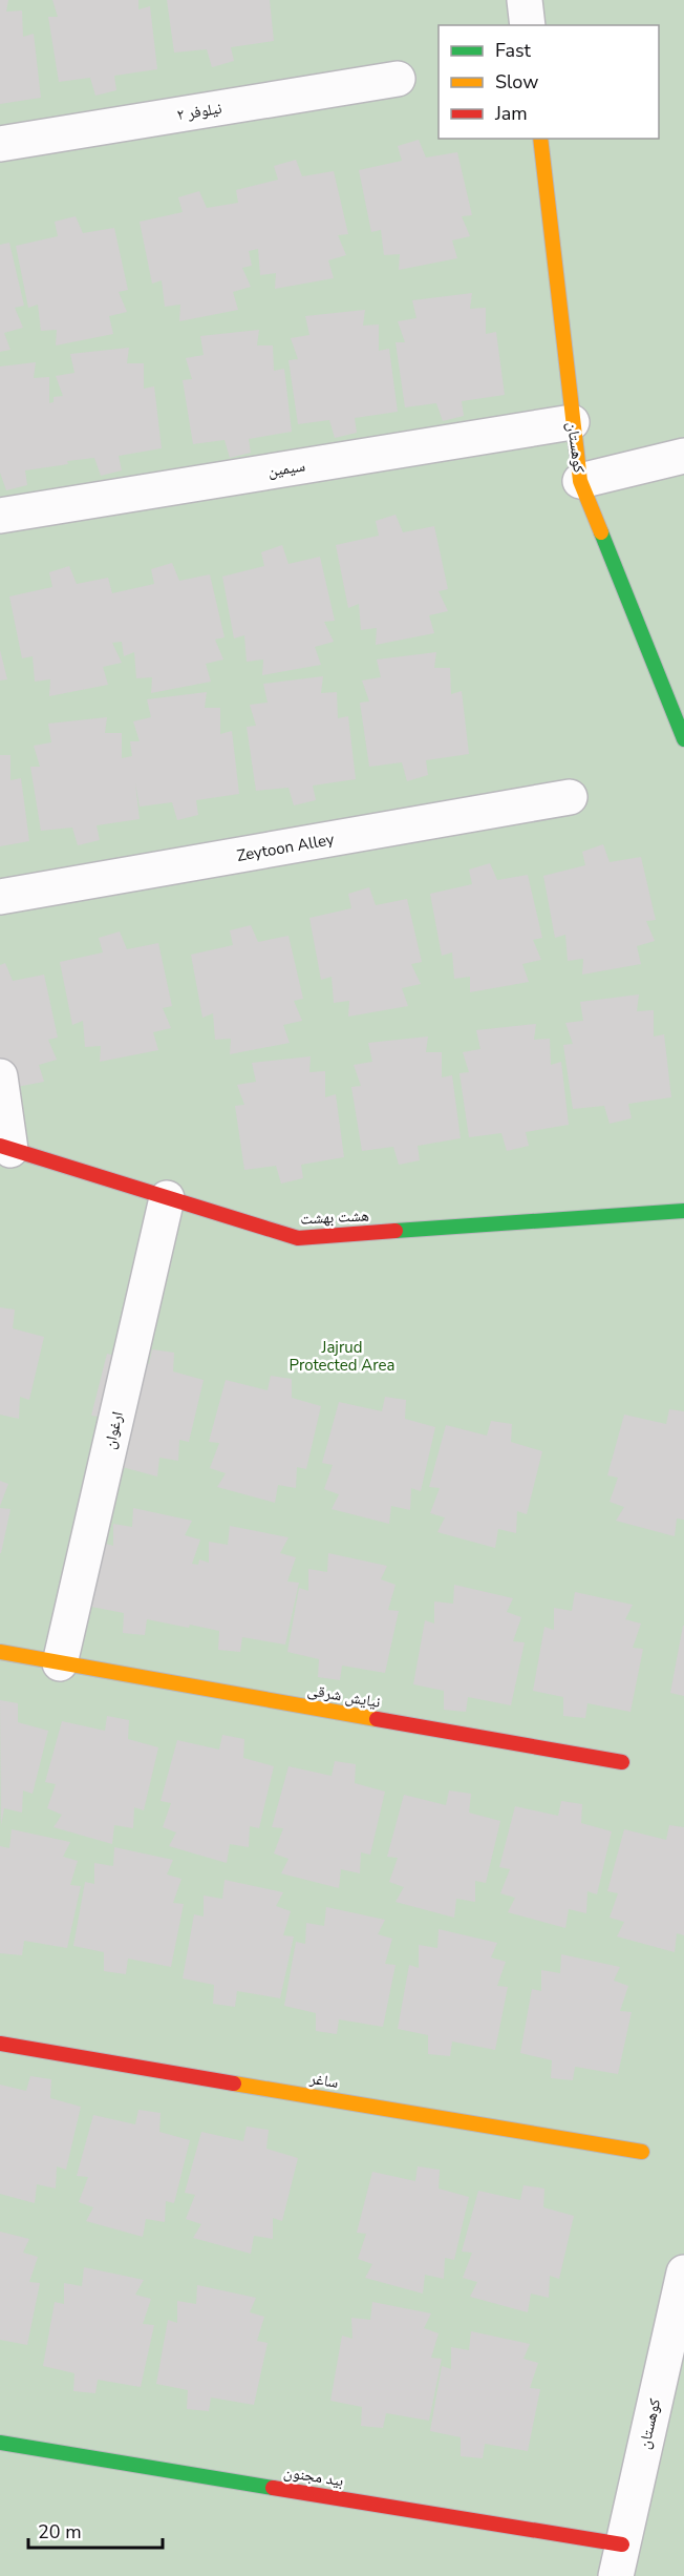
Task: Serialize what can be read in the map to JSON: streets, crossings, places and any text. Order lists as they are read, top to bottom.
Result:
{
  "streets": {
    "street": [
      "نیلوفر ۲",
      "کوهستان",
      "سیمین",
      "Zeytoon Alley",
      "هشت بهشت",
      "ارغوان",
      "نیایش شرقی",
      "ساغر",
      "بید مجنون"
    ]
  },
  "crossings": [
    ["کوهستان", "سیمین"],
    ["کوهستان", "بید مجنون"],
    ["هشت بهشت", "ارغوان"],
    ["ارغوان", "نیایش شرقی"]
  ],
  "parks": ["Jajrud Protected Area"],
  "legend": ["Fast", "Slow", "Jam"],
  "scale_bar": "20 m"
}
